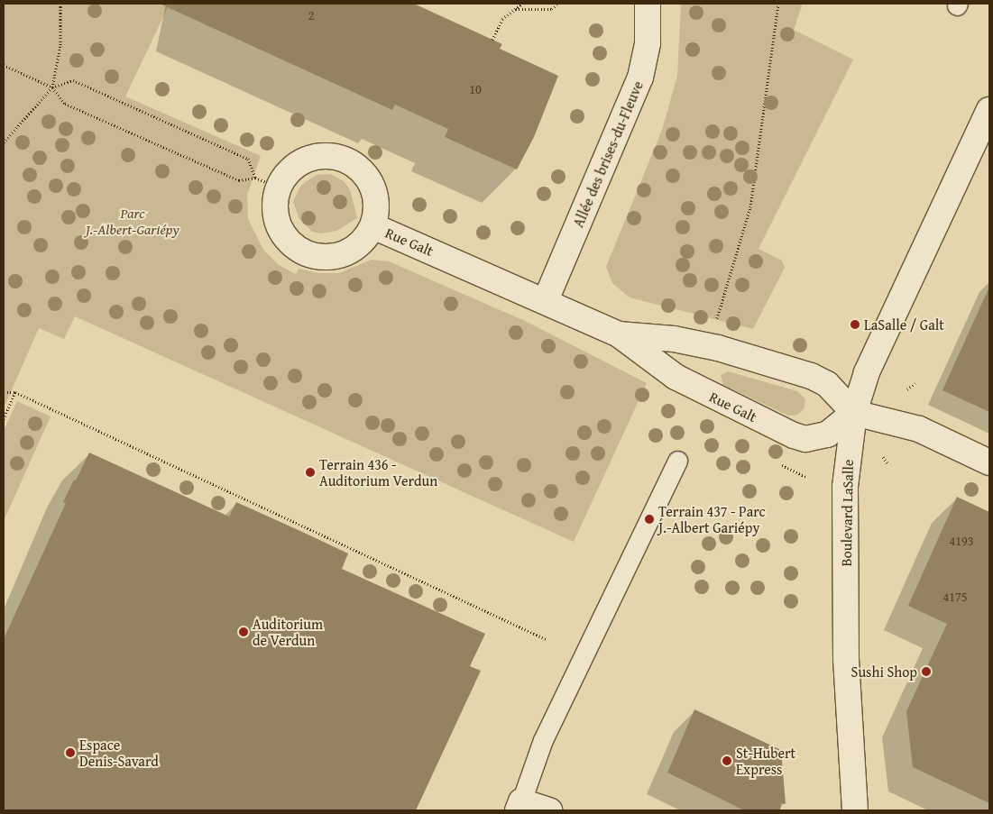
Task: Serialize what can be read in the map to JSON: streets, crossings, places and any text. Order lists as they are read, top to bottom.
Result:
{
  "streets": {
    "street": ["Allée des brises-du-Fleuve", "Rue Galt", "Boulevard LaSalle"]
  },
  "crossings": [
    ["Allée des brises-du-Fleuve", "Rue Galt"],
    ["Rue Galt", "Boulevard LaSalle"]
  ],
  "parks": ["Parc J.-Albert-Gariépy"],
  "places": [
    "LaSalle / Galt",
    "Terrain 436 - Auditorium Verdun",
    "Terrain 437 - Parc J.-Albert Gariépy",
    "Auditorium de Verdun",
    "Sushi Shop",
    "Espace Denis-Savard",
    "St-Hubert Express"
  ],
  "house_numbers": [
    "2",
    "10",
    "4193",
    "4175"
  ]
}
